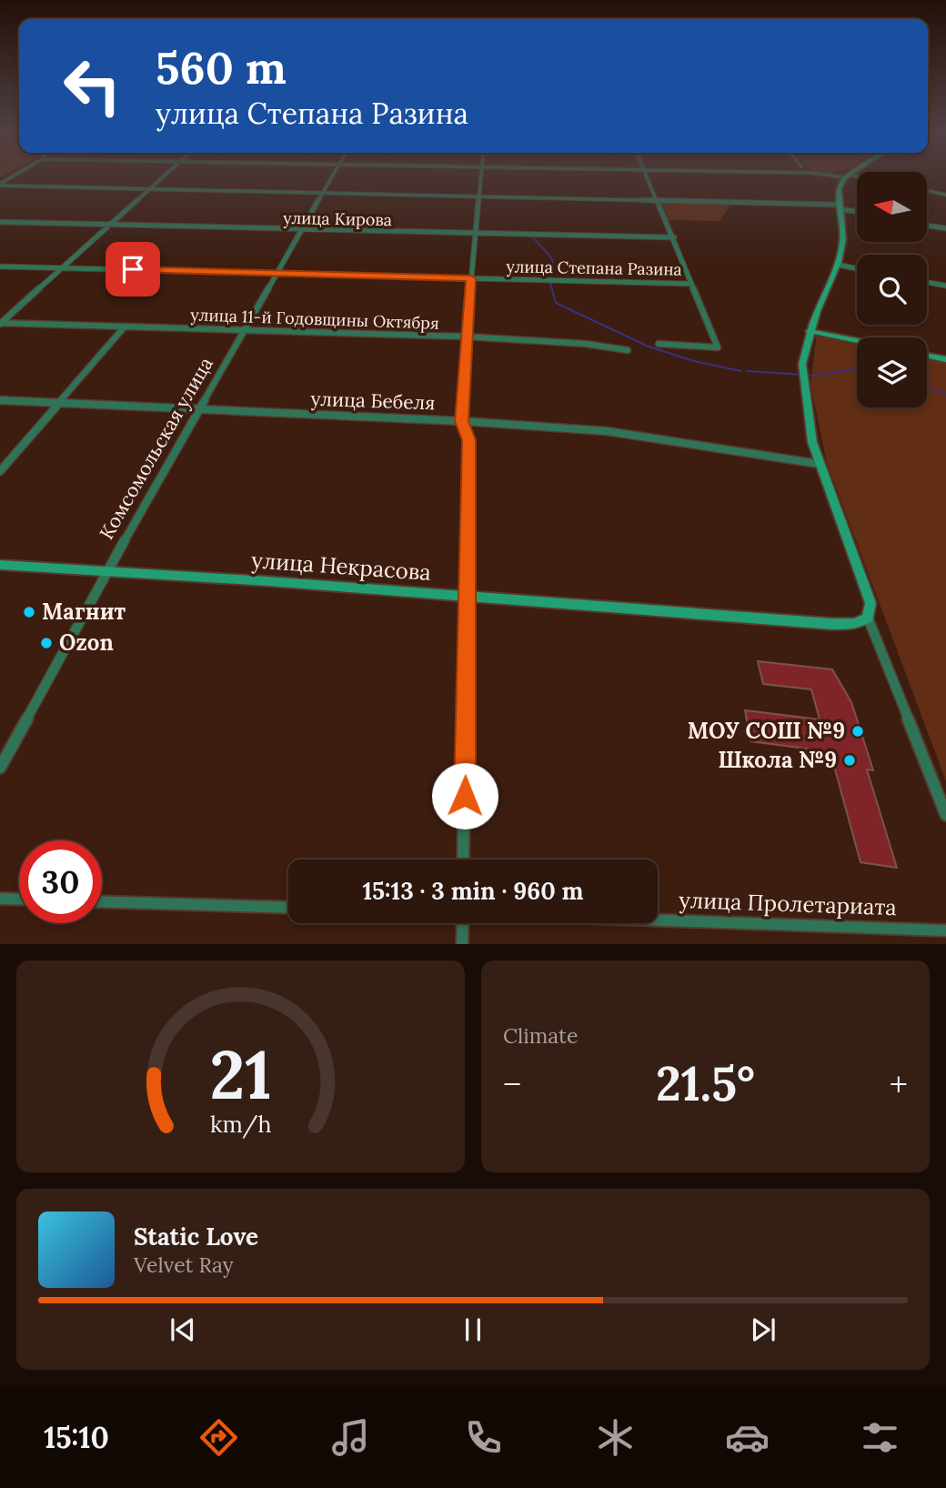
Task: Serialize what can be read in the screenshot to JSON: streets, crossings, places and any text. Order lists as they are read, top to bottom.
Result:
{
  "streets": {
    "street": [
      "улица Кирова",
      "улица Степана Разина",
      "улица 11-й Годовщины Октября",
      "улица Бебеля",
      "Комсомольская улица",
      "улица Некрасова",
      "улица Пролетариата"
    ]
  },
  "crossings": [
    ["улица Кирова", "Комсомольская улица"],
    ["улица Степана Разина", "Комсомольская улица"],
    ["улица 11-й Годовщины Октября", "Комсомольская улица"],
    ["улица Бебеля", "Комсомольская улица"],
    ["Комсомольская улица", "улица Некрасова"]
  ],
  "places": [
    "Магнит",
    "Ozon",
    "МОУ СОШ №9",
    "Школа №9"
  ],
  "north": "left",
  "page": {
    "turn": ["560 m", "улица Степана Разина"],
    "limit": "30",
    "trip": "15:13 · 3 min · 960 m",
    "tile": "Climate",
    "heat": ["−", "21.5°", "+"],
    "song": ["Static Love", "Velvet Ray"],
    "tabs": "15:10",
    "gauge": ["21", "km/h"]
  }
}
